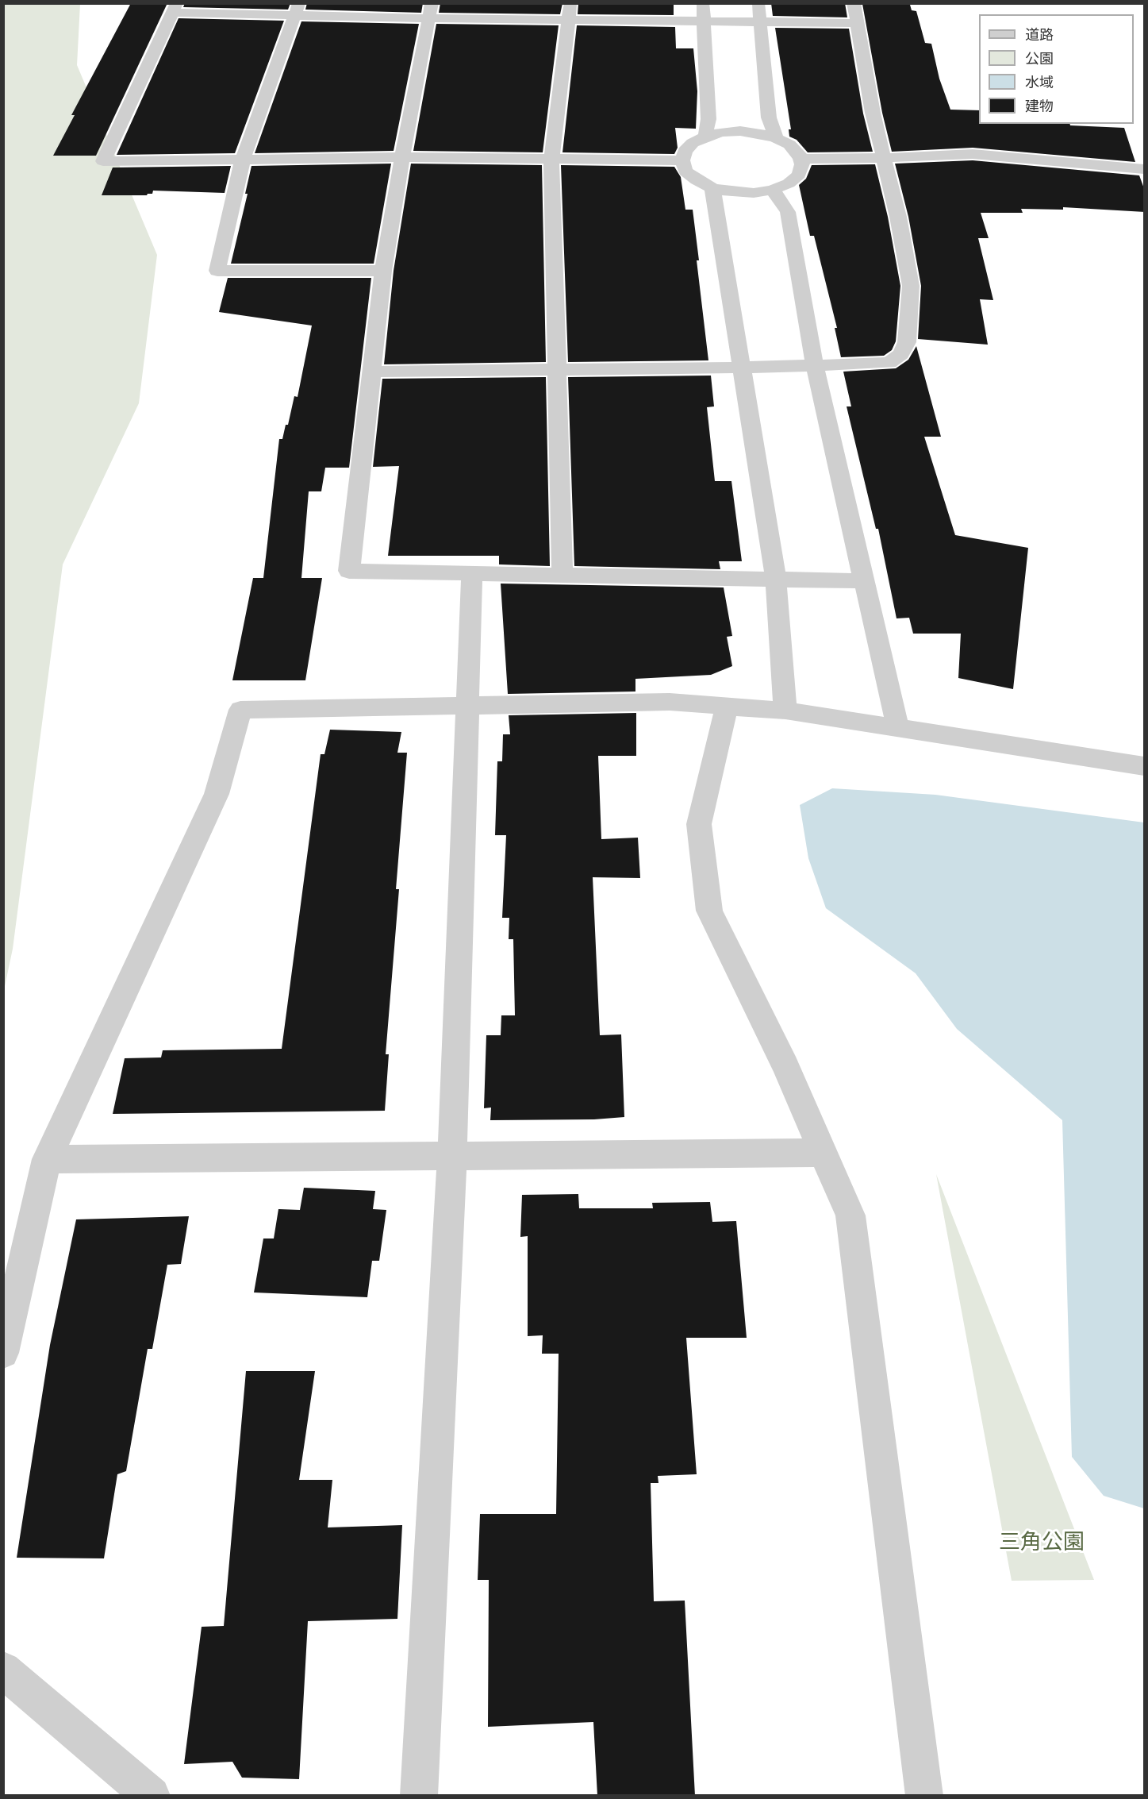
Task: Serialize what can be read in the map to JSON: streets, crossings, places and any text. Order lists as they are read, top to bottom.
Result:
{
  "parks": ["三角公園"],
  "legend": [
    "道路",
    "公園",
    "水域",
    "建物"
  ]
}
